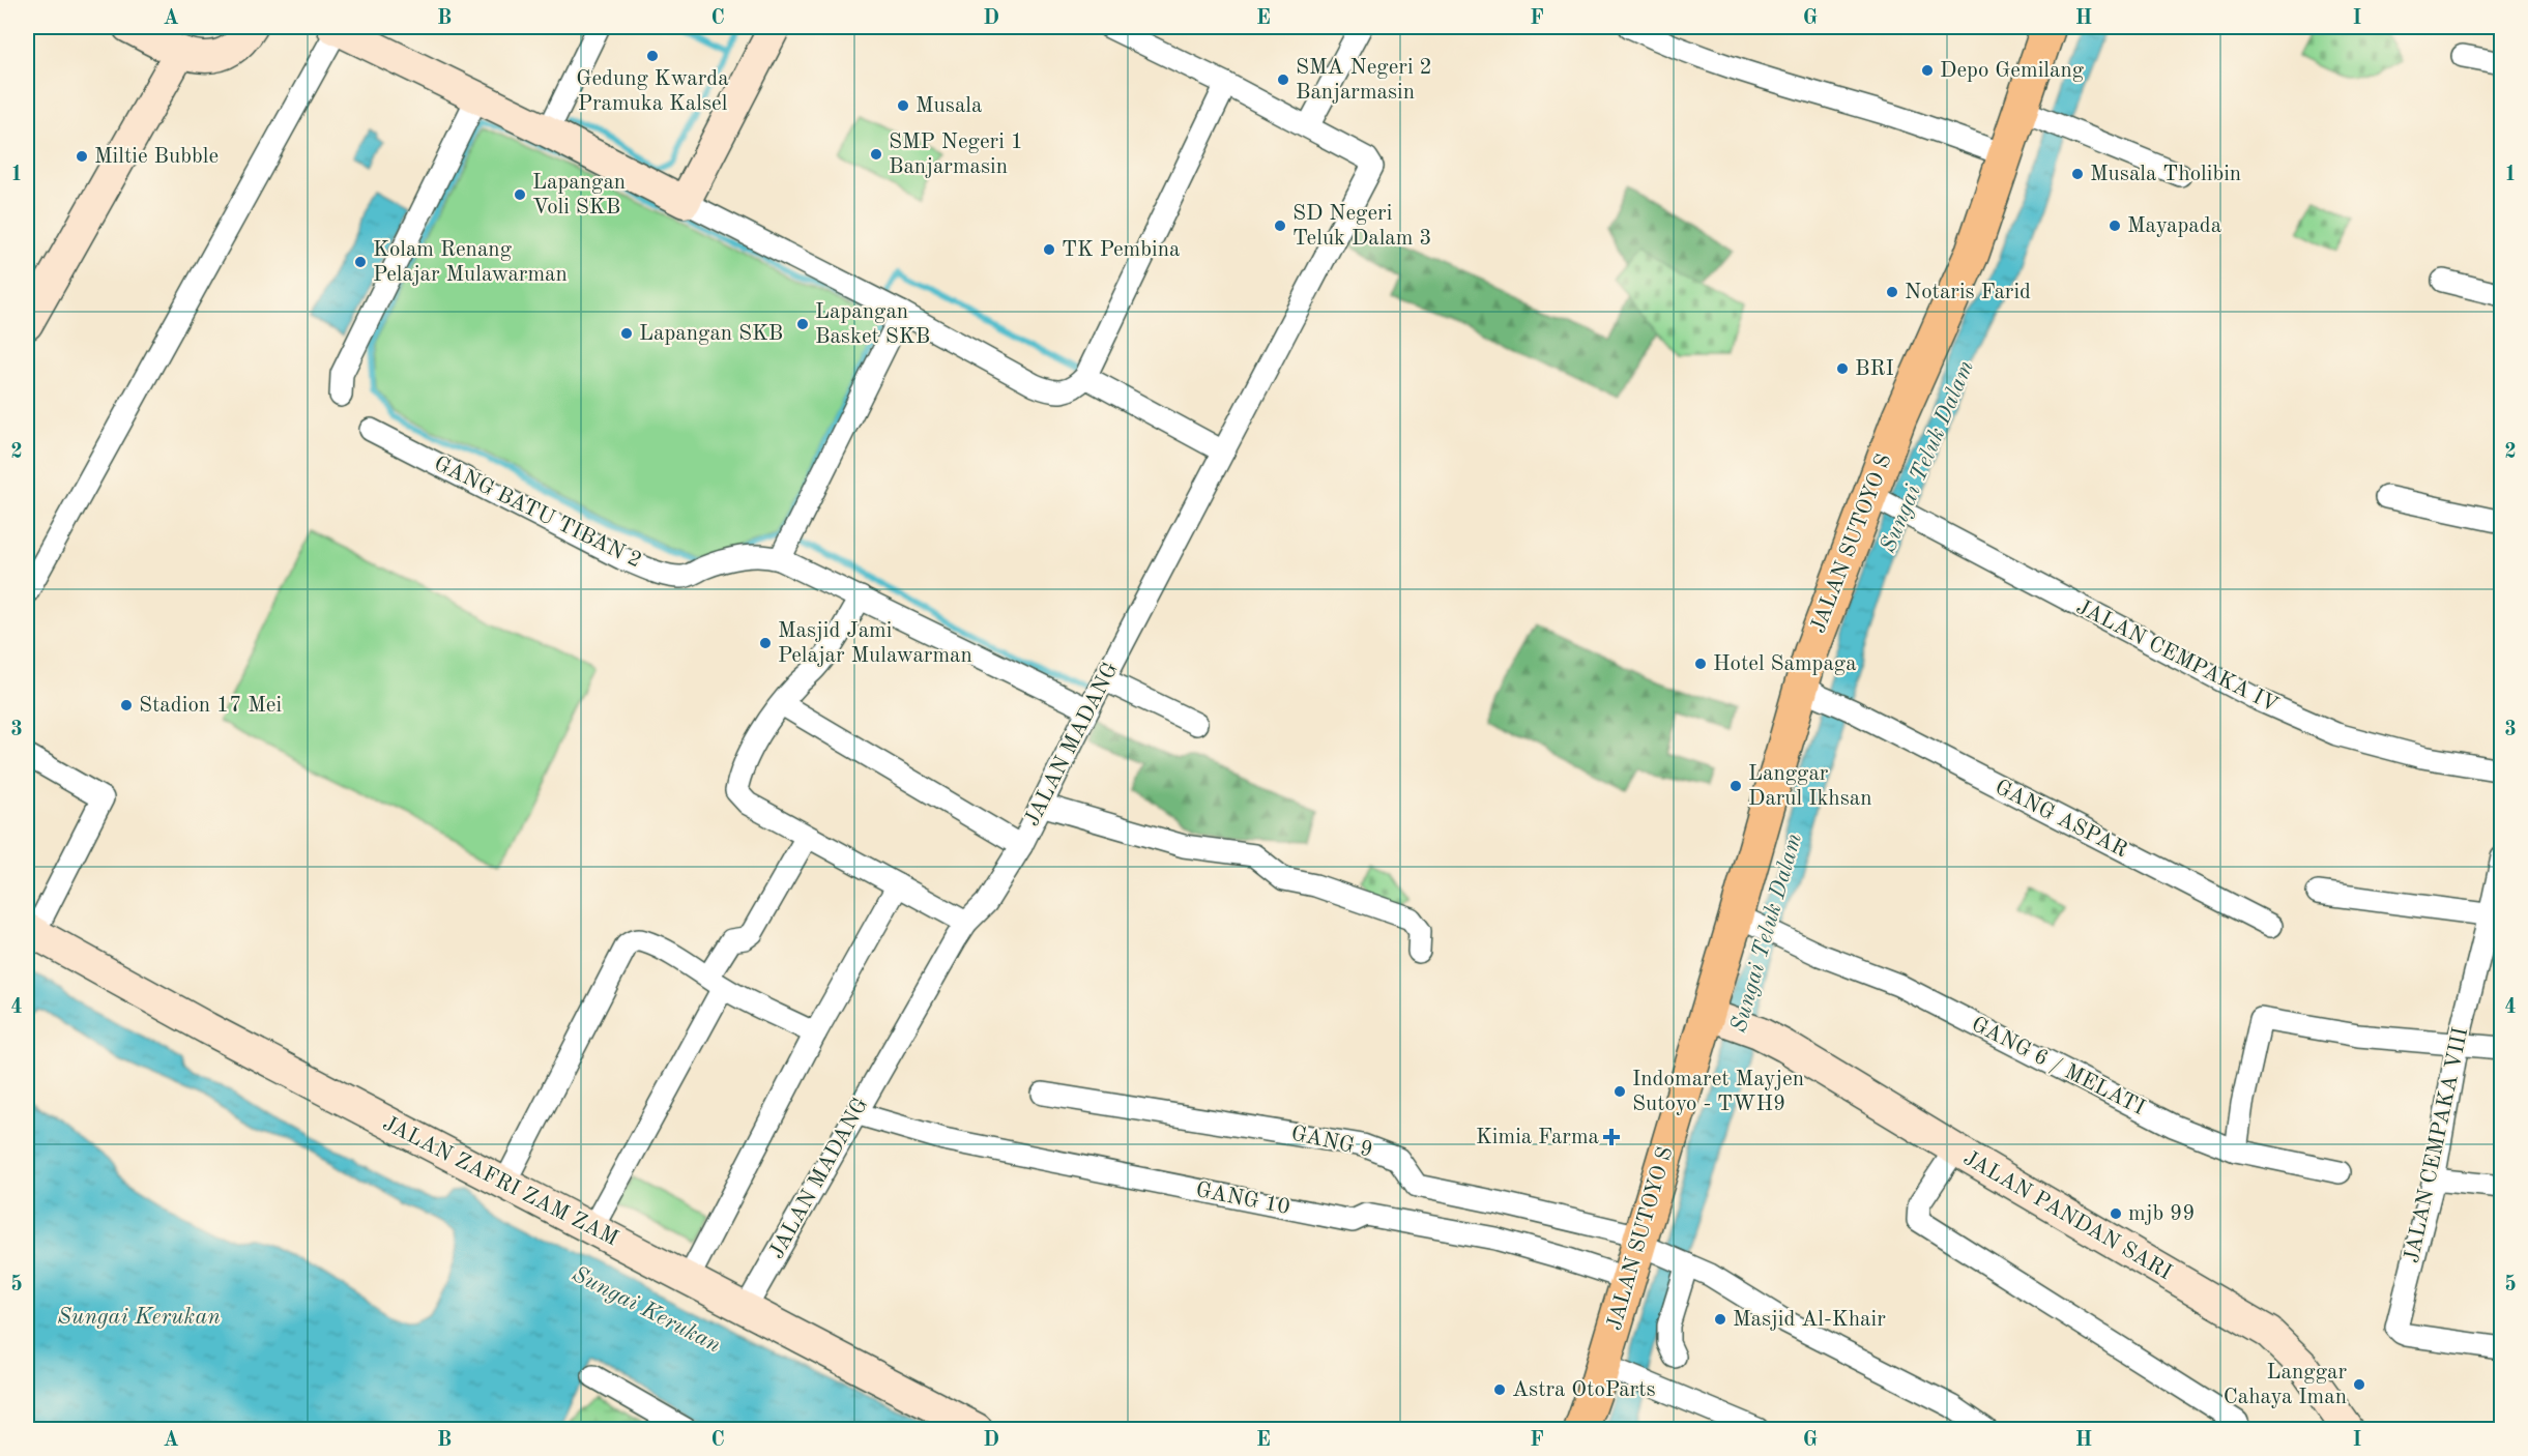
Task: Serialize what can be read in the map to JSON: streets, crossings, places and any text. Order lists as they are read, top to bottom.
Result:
{
  "streets": {
    "highway": ["JALAN SUTOYO S"],
    "street": [
      "GANG BATU TIBAN 2",
      "JALAN CEMPAKA IV",
      "JALAN MADANG",
      "GANG ASPAR",
      "GANG 6 / MELATI",
      "GANG 9",
      "JALAN CEMPAKA VIII",
      "JALAN ZAFRI ZAM ZAM",
      "GANG 10",
      "JALAN PANDAN SARI"
    ]
  },
  "crossings": [
    ["GANG BATU TIBAN 2", "JALAN MADANG"],
    ["JALAN SUTOYO S", "JALAN CEMPAKA IV"],
    ["JALAN SUTOYO S", "GANG ASPAR"],
    ["JALAN SUTOYO S", "GANG 6 / MELATI"],
    ["JALAN SUTOYO S", "GANG 9"],
    ["JALAN SUTOYO S", "GANG 10"],
    ["JALAN SUTOYO S", "JALAN PANDAN SARI"],
    ["JALAN MADANG", "JALAN ZAFRI ZAM ZAM"],
    ["JALAN MADANG", "GANG 10"]
  ],
  "water": ["Sungai Teluk Dalam", "Sungai Kerukan"],
  "places": {
    "other": [
      "Gedung Kwarda Pramuka Kalsel",
      "Depo Gemilang",
      "SMA Negeri 2 Banjarmasin",
      "Musala",
      "SMP Negeri 1 Banjarmasin",
      "Miltie Bubble",
      "Musala Tholibin",
      "Lapangan Voli SKB",
      "SD Negeri Teluk Dalam 3",
      "Mayapada",
      "TK Pembina",
      "Kolam Renang Pelajar Mulawarman",
      "Notaris Farid",
      "Lapangan Basket SKB",
      "Lapangan SKB",
      "BRI",
      "Masjid Jami Pelajar Mulawarman",
      "Hotel Sampaga",
      "Stadion 17 Mei",
      "Langgar Darul Ikhsan",
      "Indomaret Mayjen Sutoyo - TWH9",
      "mjb 99",
      "Masjid Al-Khair",
      "Langgar Cahaya Iman",
      "Astra OtoParts"
    ],
    "health": ["Kimia Farma"]
  },
  "grid": {
    "columns": [
      "A",
      "B",
      "C",
      "D",
      "E",
      "F",
      "G",
      "H",
      "I"
    ],
    "rows": [
      "1",
      "2",
      "3",
      "4",
      "5"
    ]
  }
}
